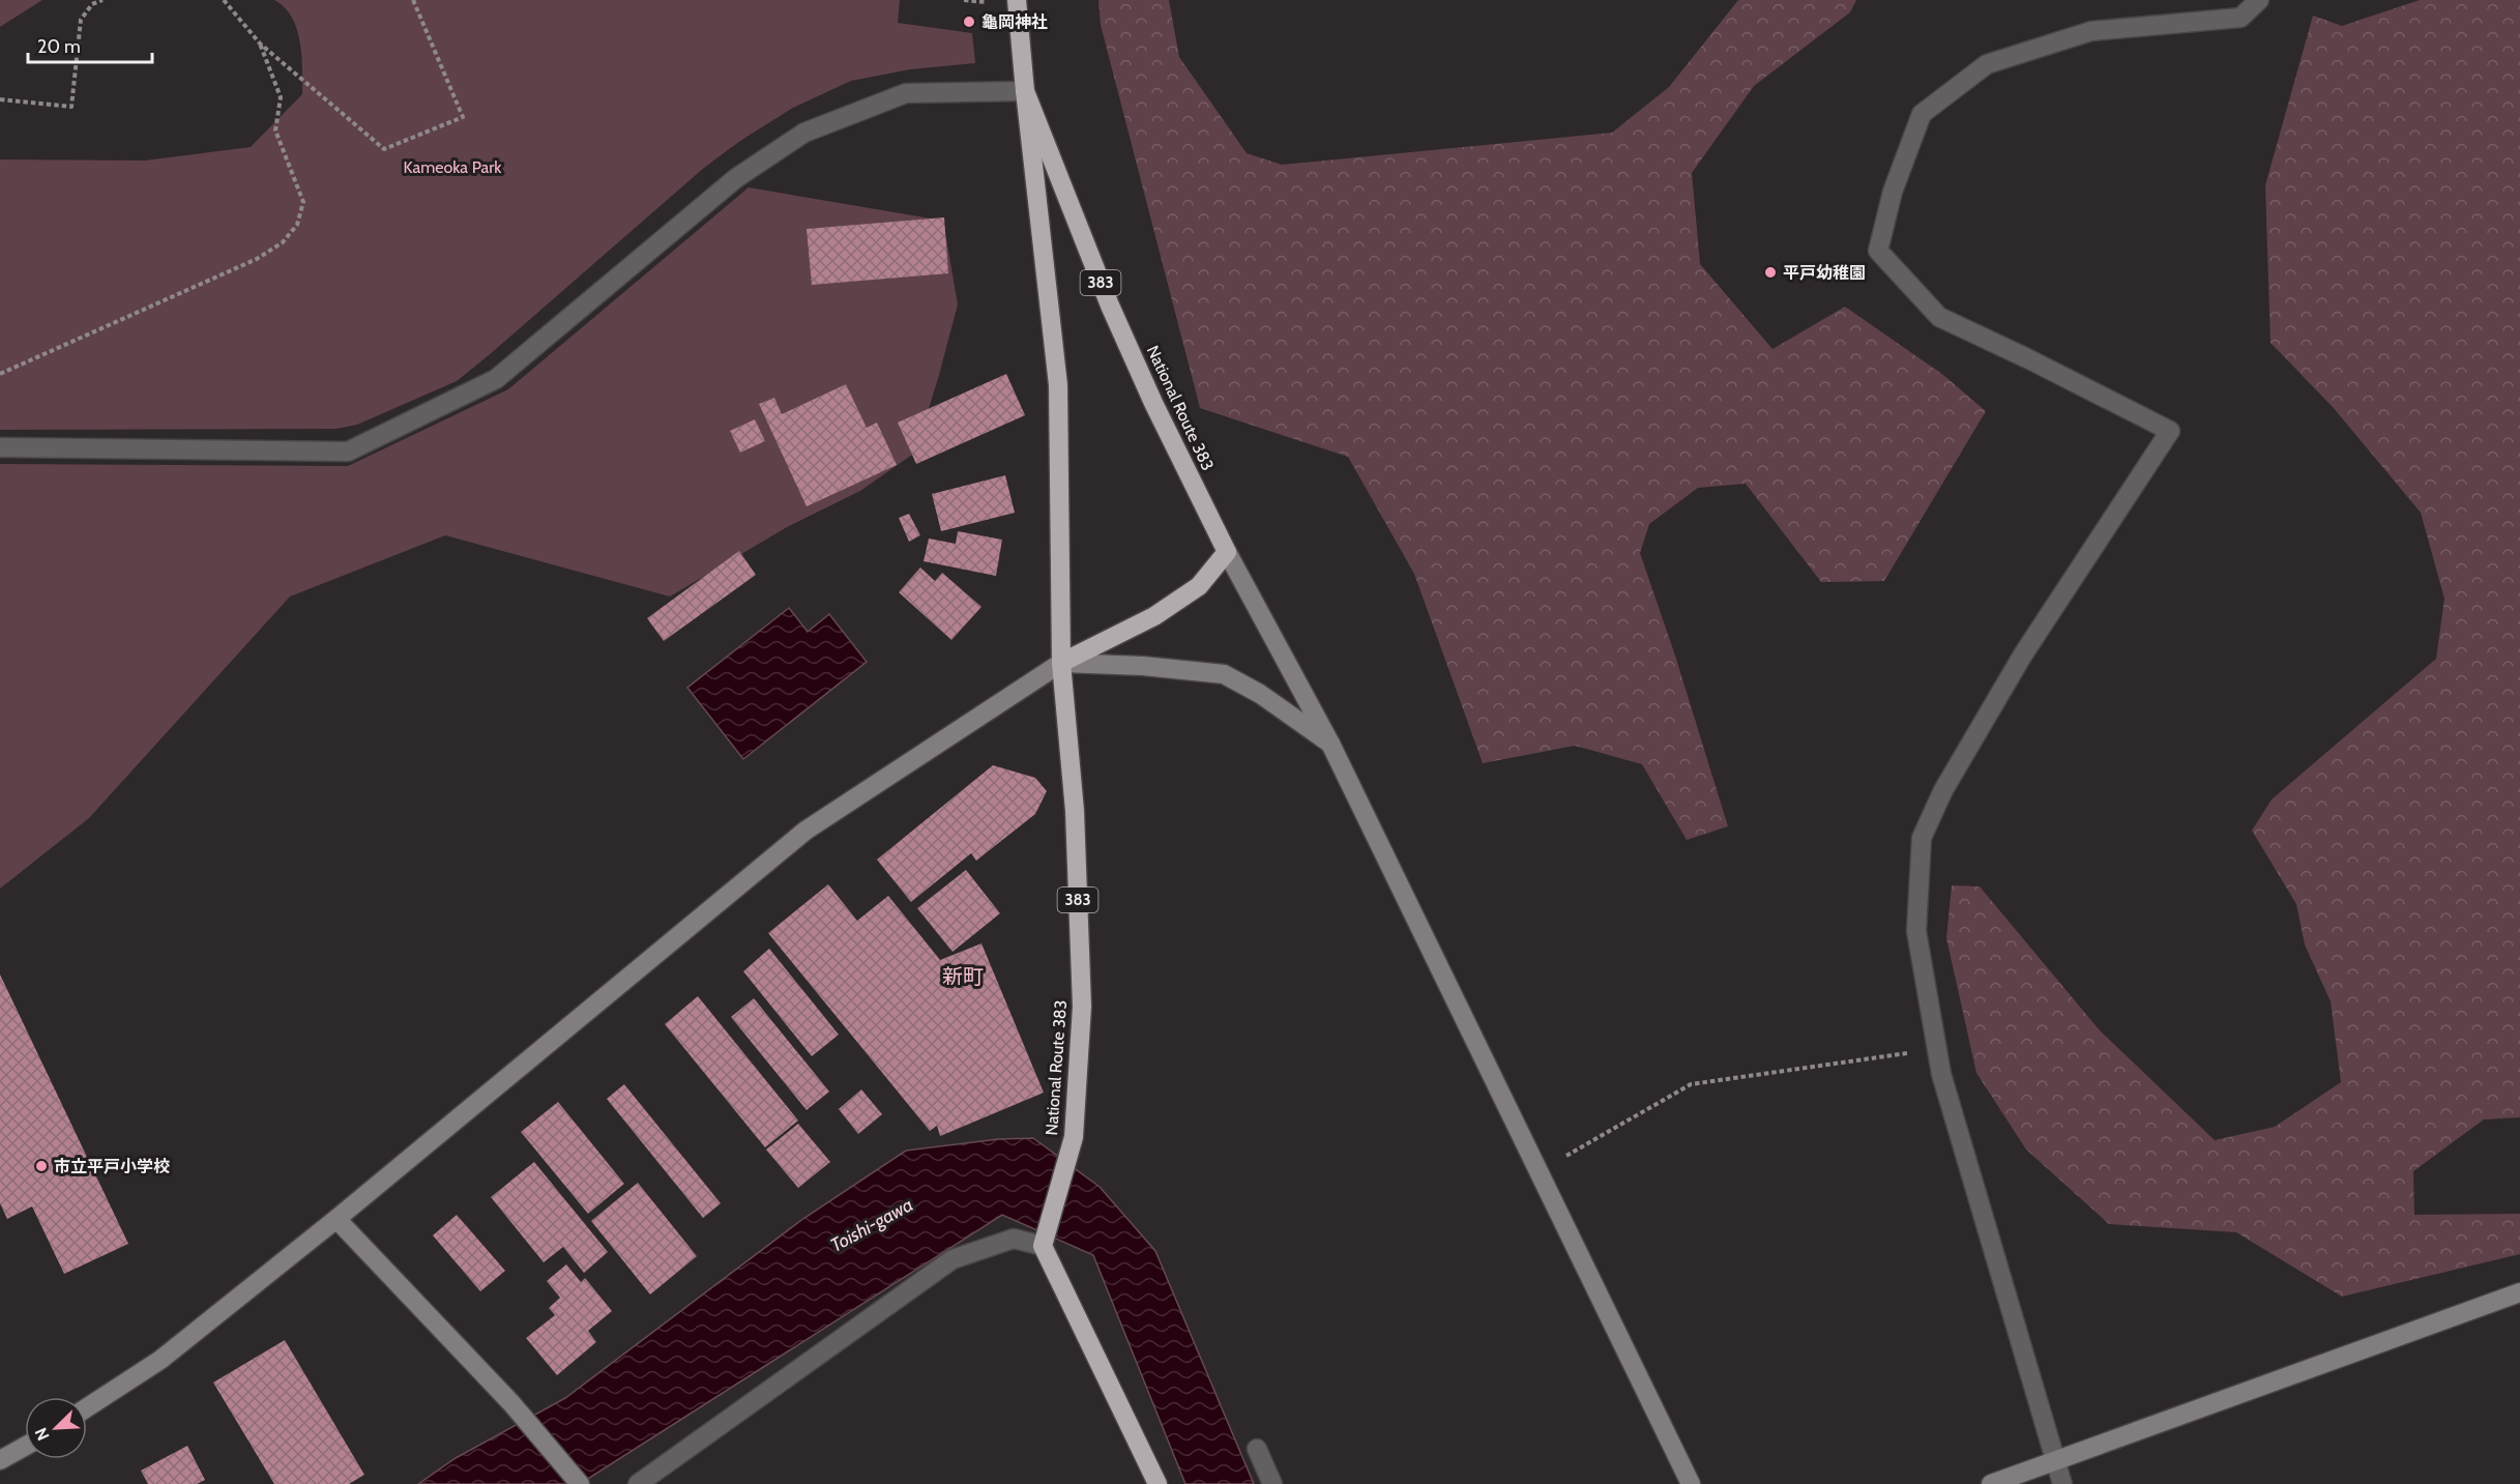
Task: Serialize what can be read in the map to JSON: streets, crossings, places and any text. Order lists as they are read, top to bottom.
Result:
{
  "streets": {
    "highway": ["383", "National Route 383"]
  },
  "districts": ["新町"],
  "water": ["Toishi-gawa"],
  "parks": ["Kameoka Park"],
  "places": ["龜岡神社", "平戸幼稚園", "市立平戸小学校"],
  "scale_bar": "20 m",
  "north": "bottom left"
}
